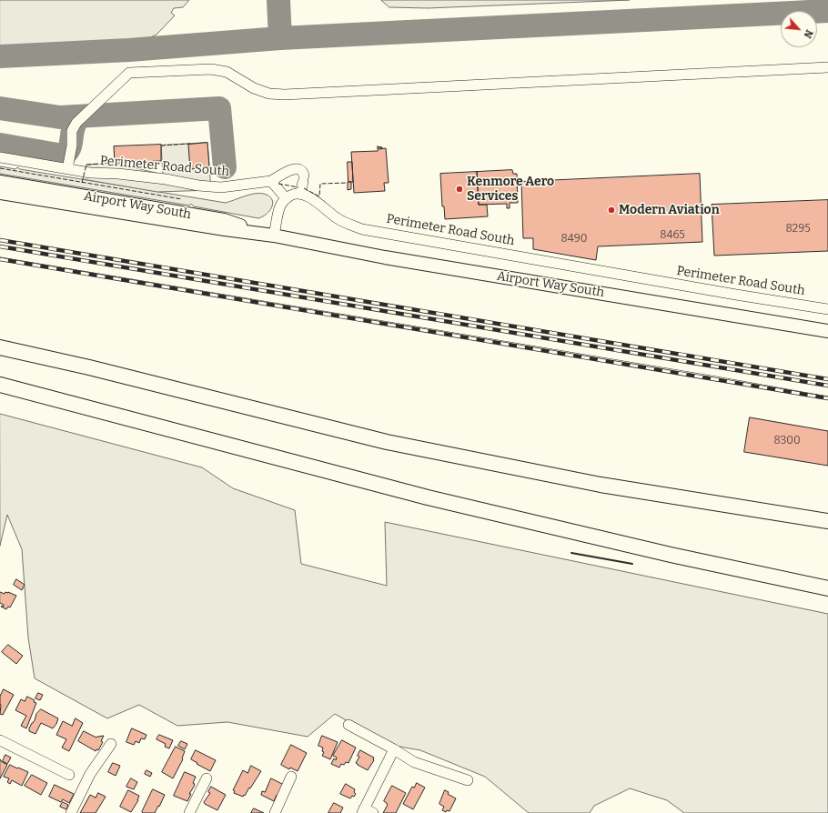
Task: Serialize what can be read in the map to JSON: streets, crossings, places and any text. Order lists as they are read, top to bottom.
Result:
{
  "streets": {
    "main road": ["Airport Way South"],
    "street": ["Perimeter Road South"]
  },
  "places": ["Kenmore Aero Services", "Modern Aviation"],
  "house_numbers": [
    "8295",
    "8465",
    "8490",
    "8300"
  ],
  "north": "bottom right"
}
